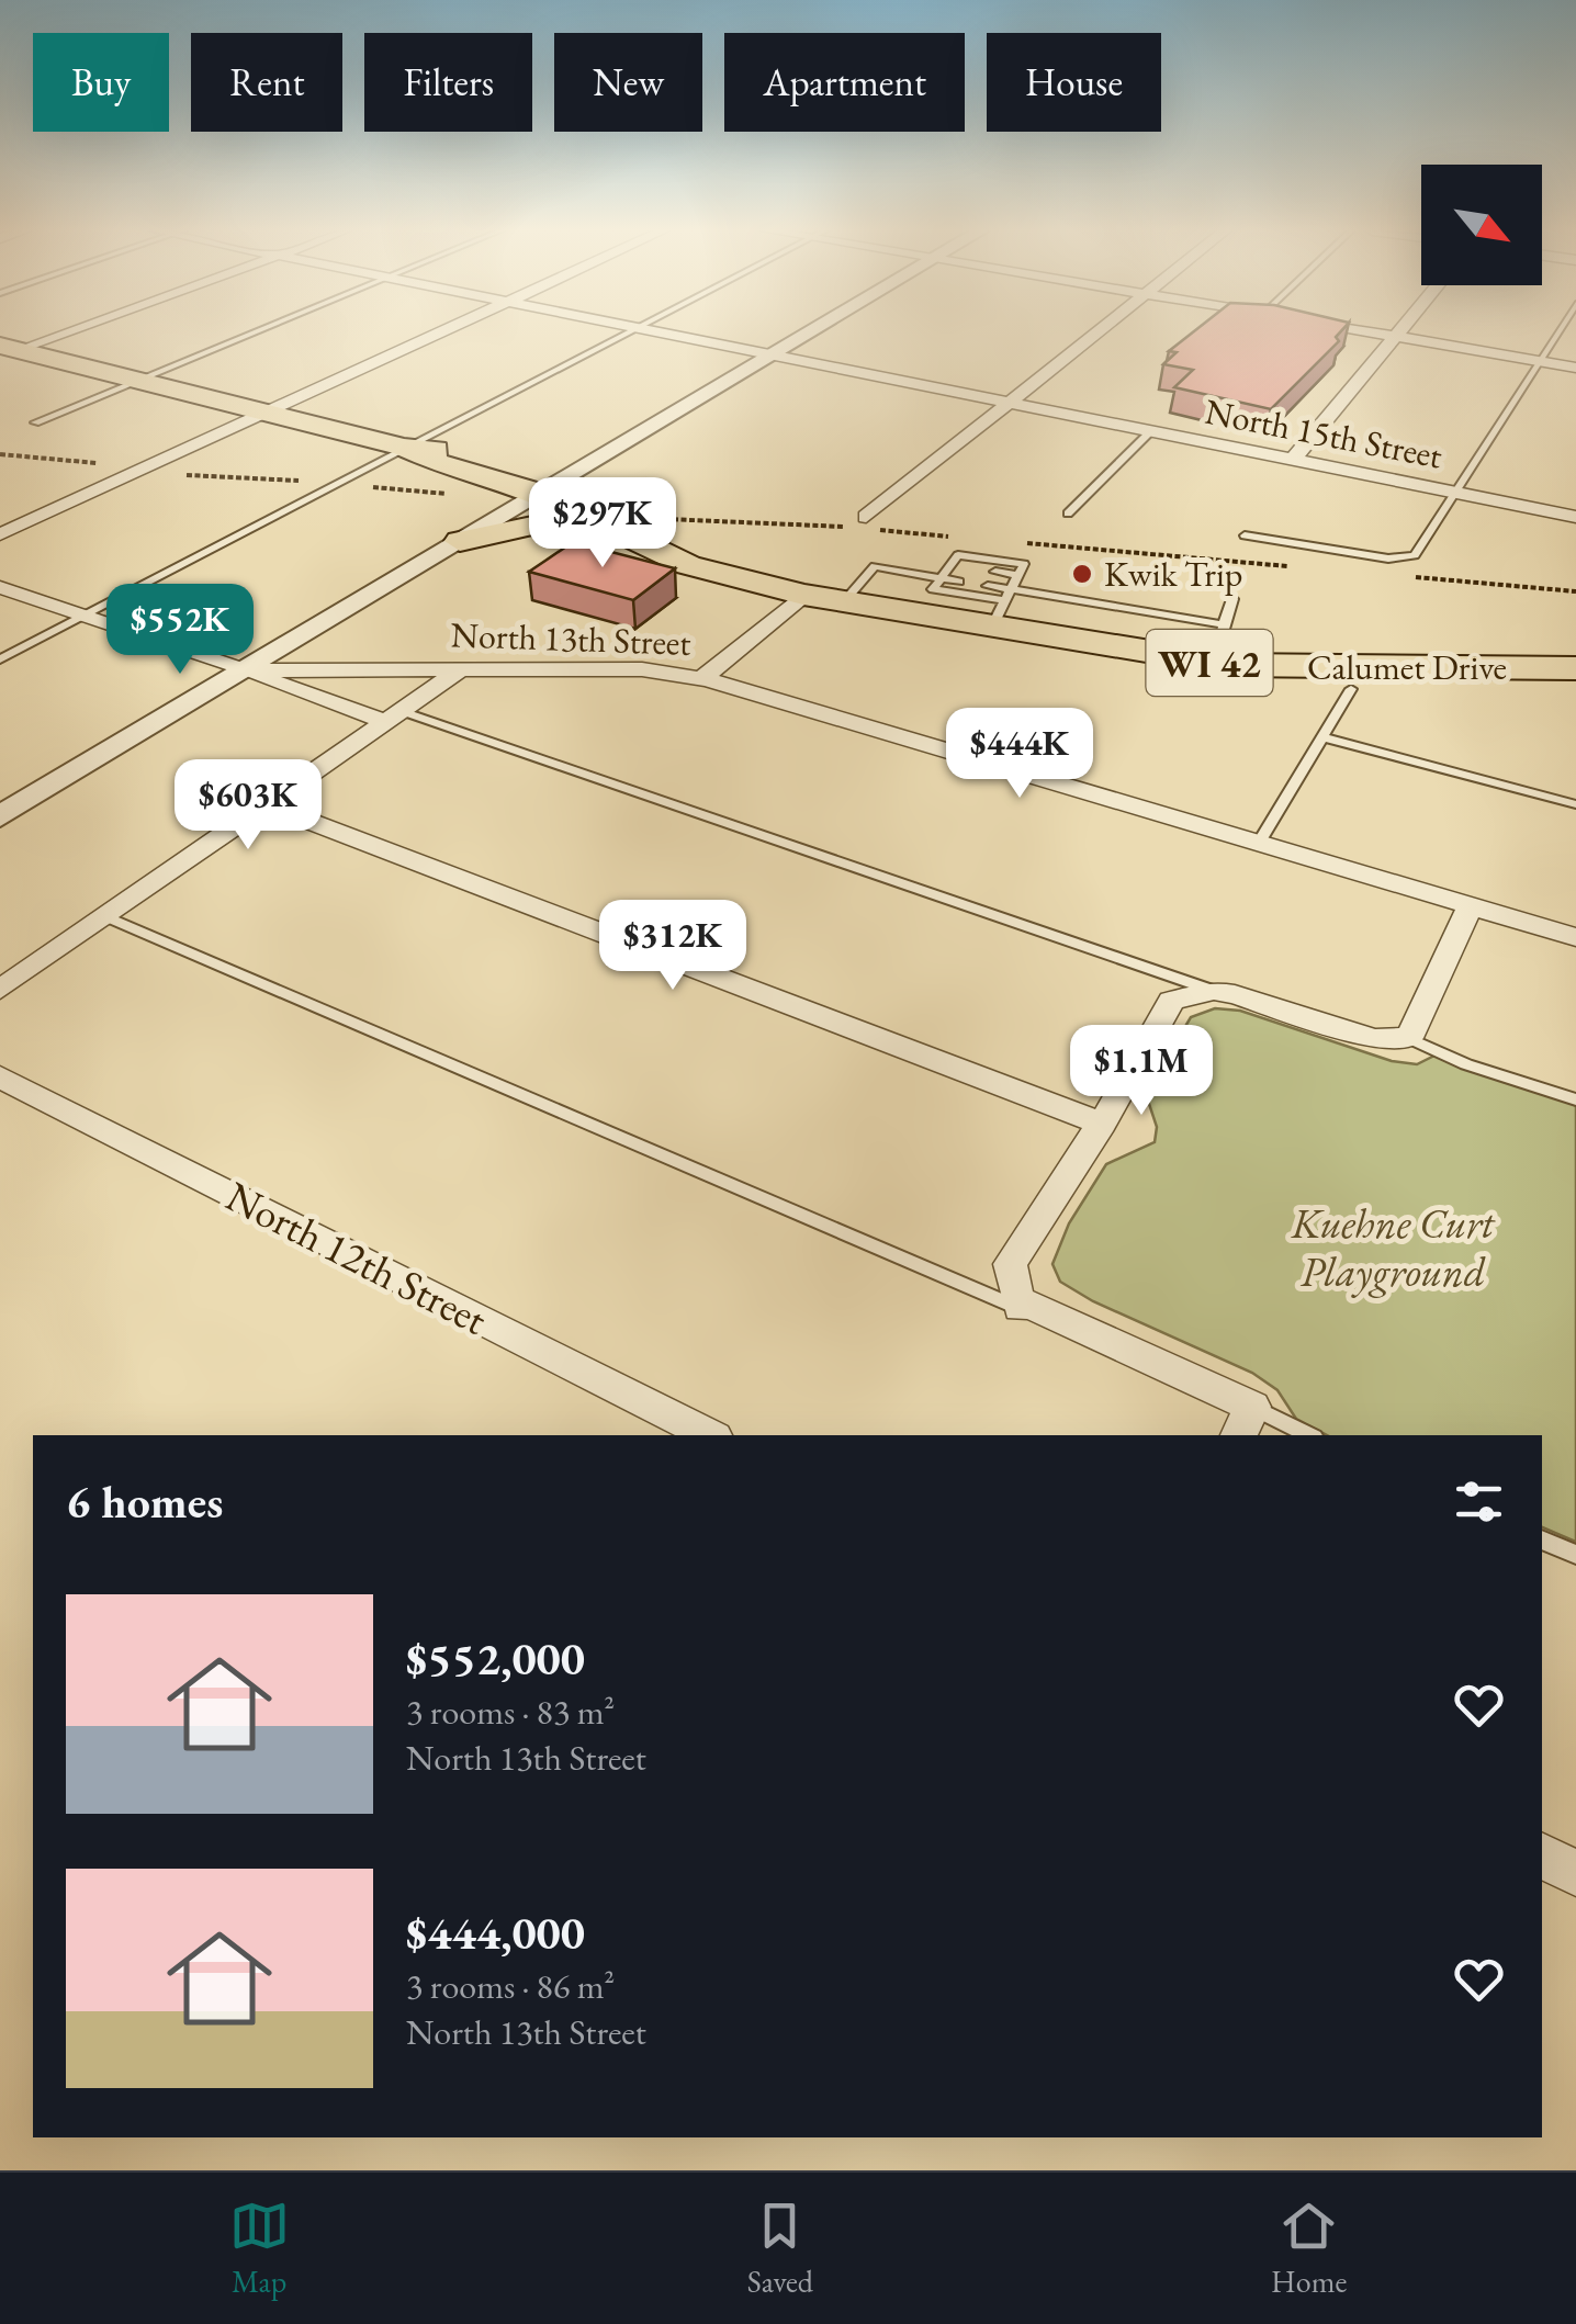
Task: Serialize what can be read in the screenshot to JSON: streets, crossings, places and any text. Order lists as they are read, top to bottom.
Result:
{
  "streets": {
    "main road": ["WI 42", "Calumet Drive"],
    "street": ["North 15th Street", "North 13th Street", "North 12th Street"]
  },
  "crossings": [
    ["WI 42", "Calumet Drive"]
  ],
  "parks": ["Kuehne Curt Playground"],
  "places": ["Kwik Trip"],
  "north": "bottom right",
  "page": {
    "chip": [
      "Buy",
      "Rent",
      "Filters",
      "New",
      "Apartment",
      "House"
    ],
    "price": [
      "$297K",
      "$552K",
      "$444K",
      "$603K",
      "$312K",
      "$1.1M"
    ],
    "heading": "6 homes",
    "list": [
      {
        "name": "$552,000",
        "note": "3 rooms · 83 m² · North 13th Street"
      },
      {
        "name": "$444,000",
        "note": "3 rooms · 86 m² · North 13th Street"
      }
    ],
    "tabs": ["Map", "Saved", "Home"]
  }
}
